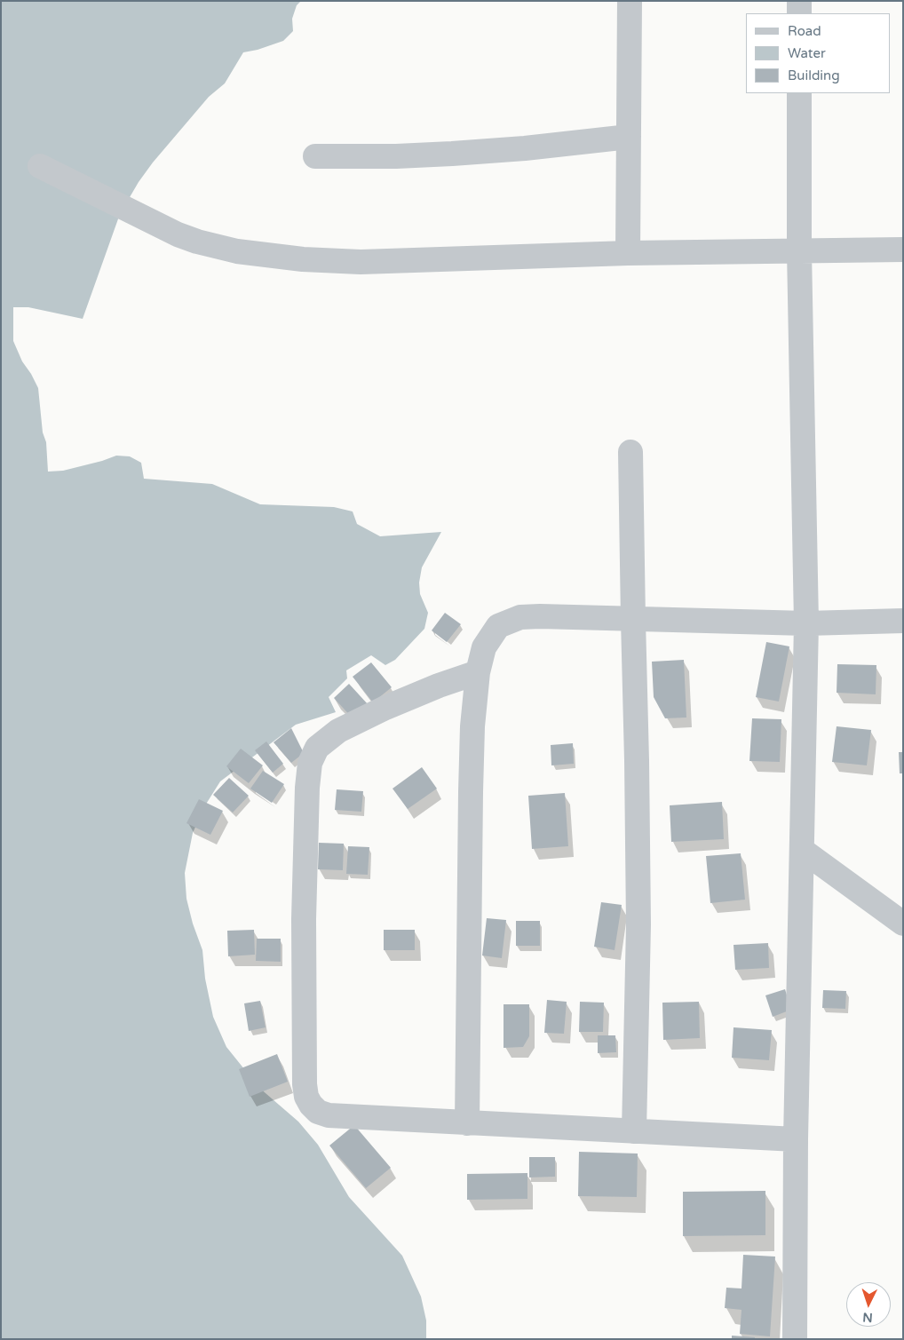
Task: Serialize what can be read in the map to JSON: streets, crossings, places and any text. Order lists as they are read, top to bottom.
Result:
{
  "legend": ["Road", "Water", "Building"],
  "north": "bottom"
}
